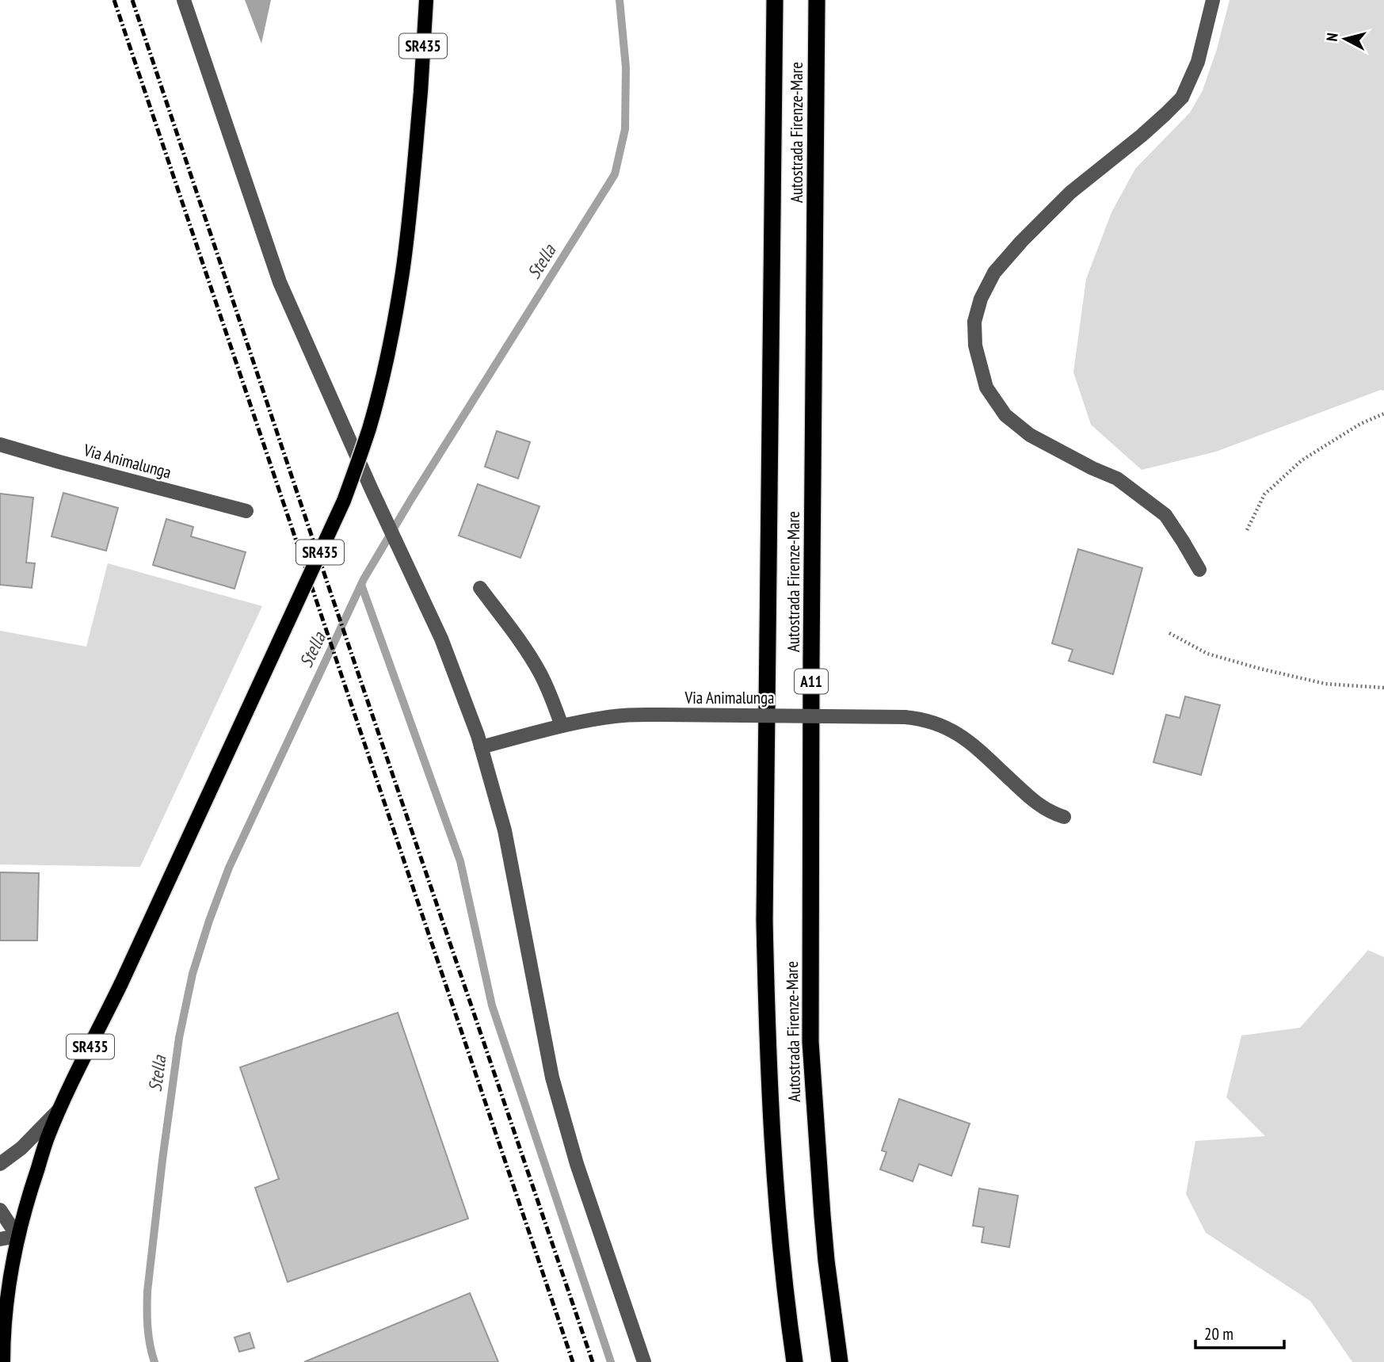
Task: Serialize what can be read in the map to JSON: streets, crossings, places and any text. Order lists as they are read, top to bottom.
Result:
{
  "streets": {
    "highway": ["Autostrada Firenze-Mare", "A11"],
    "main road": ["SR435"],
    "street": ["Via Animalunga"]
  },
  "water": ["Stella"],
  "scale_bar": "20 m",
  "north": "left"
}
